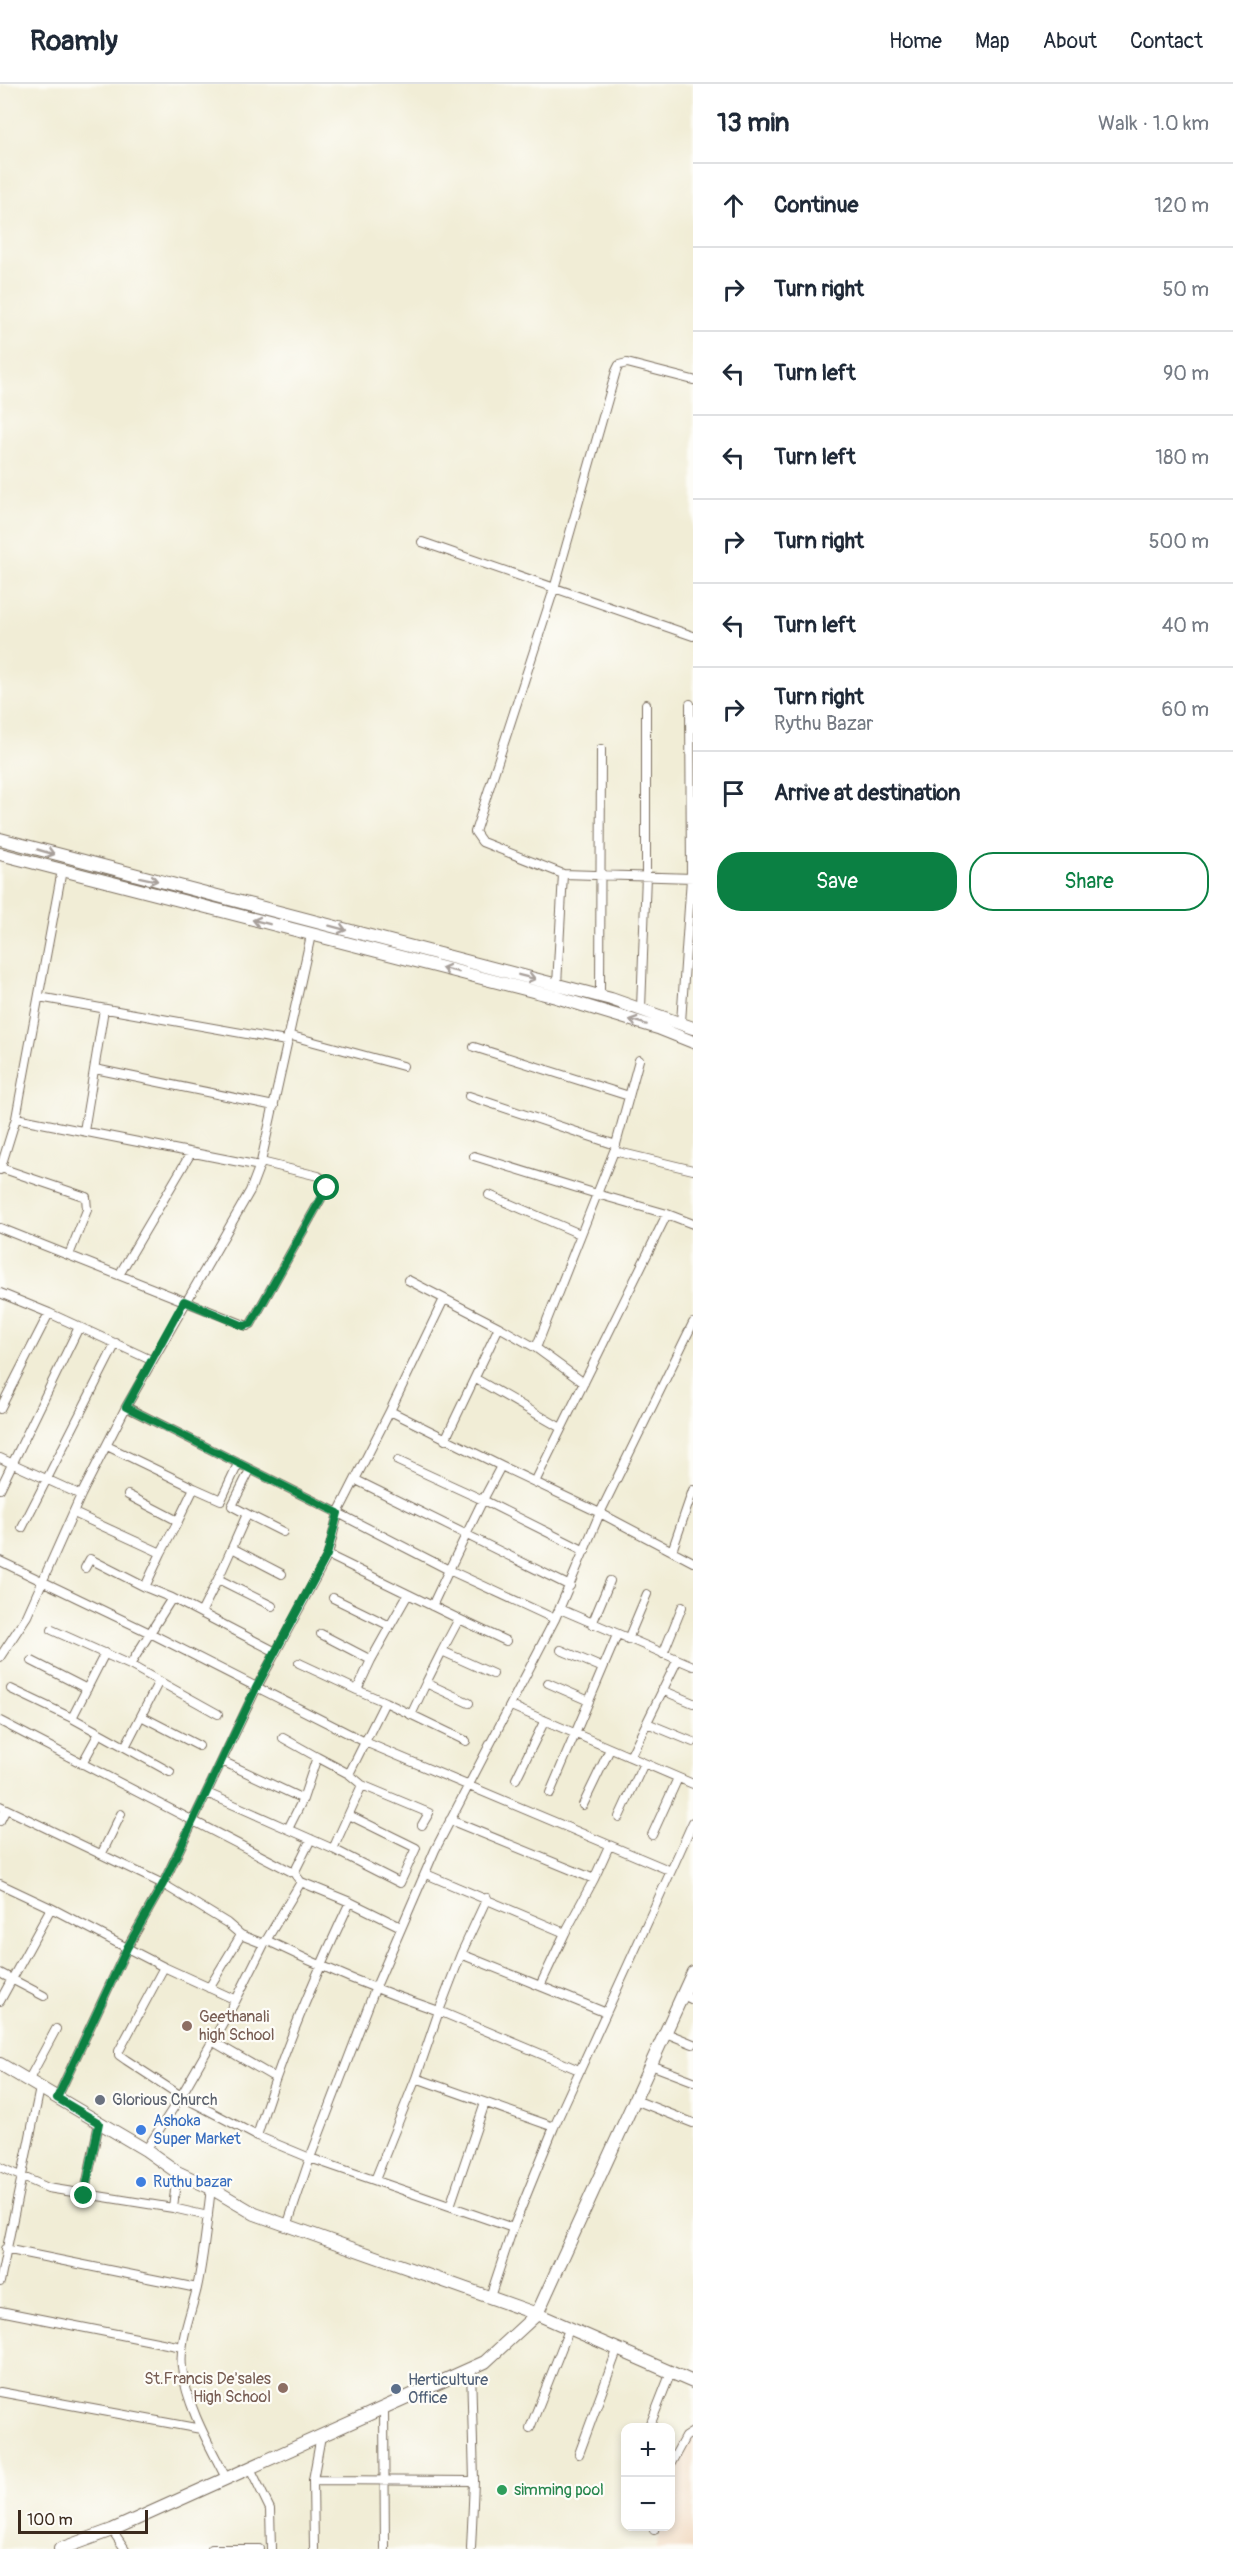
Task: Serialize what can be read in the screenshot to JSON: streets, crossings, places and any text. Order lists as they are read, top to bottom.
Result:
{
  "places": [
    "Geethanali high School",
    "Glorious Church",
    "Ashoka Super Market",
    "Ruthu bazar",
    "St.Francis De'sales High School",
    "Herticulture Office",
    "simming pool"
  ],
  "scale_bar": "100 m",
  "page": {
    "header": "Roamly",
    "nav": [
      "Home",
      "Map",
      "About",
      "Contact"
    ],
    "heading": ["13 min", "Walk · 1.0 km"],
    "list": [
      ["Continue", "120 m"],
      ["Turn right", "50 m"],
      ["Turn left", "90 m"],
      ["Turn left", "180 m"],
      ["Turn right", "500 m"],
      ["Turn left", "40 m"],
      ["Turn right", "Rythu Bazar", "60 m"],
      "Arrive at destination"
    ],
    "buttons": ["Save", "Share"],
    "map_buttons": ["+", "−"],
    "scale": "100 m"
  }
}
